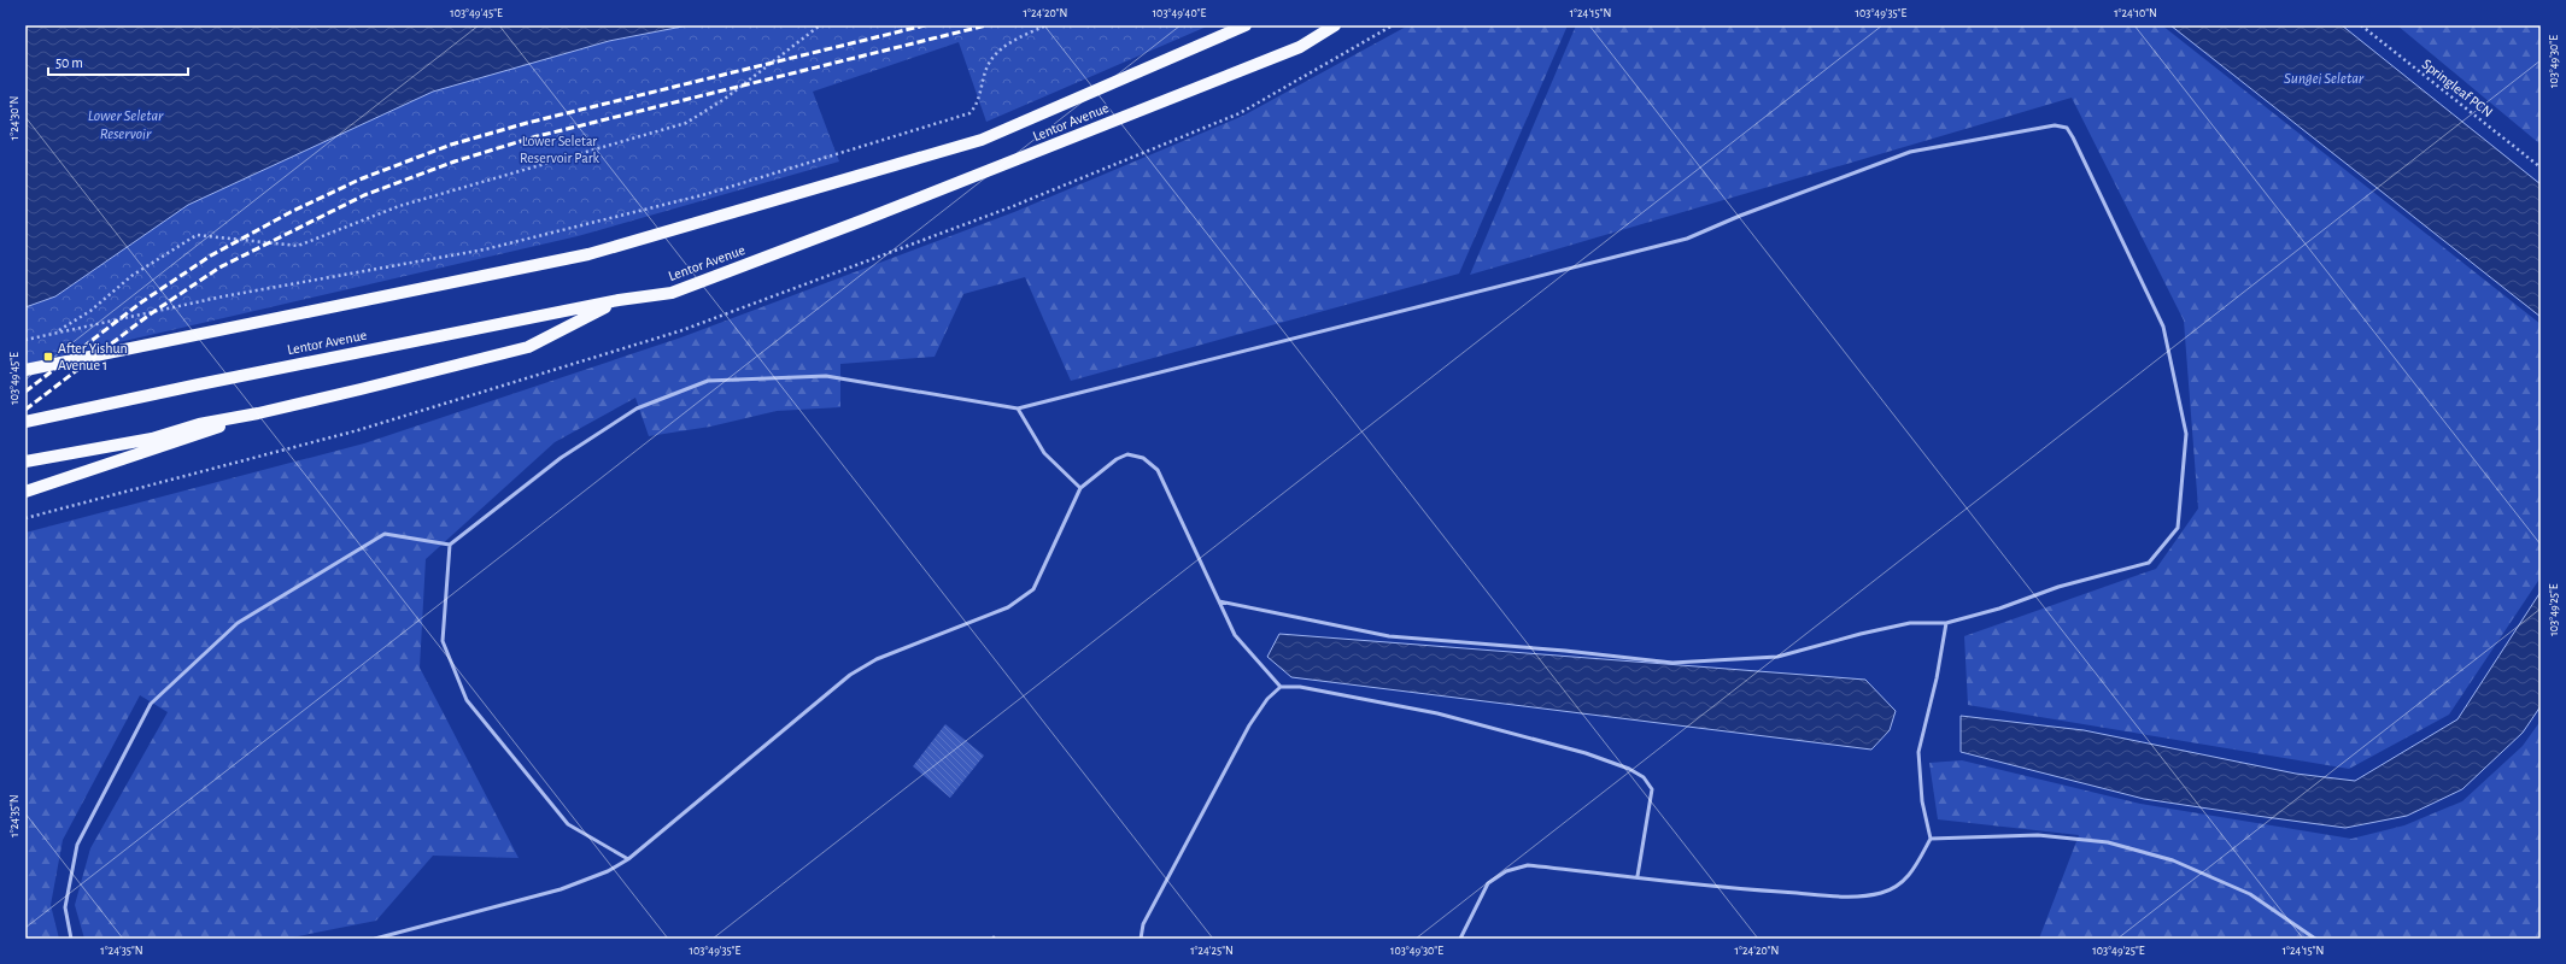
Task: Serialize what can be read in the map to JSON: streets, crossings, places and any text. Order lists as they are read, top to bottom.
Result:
{
  "streets": {
    "main road": ["Lentor Avenue"],
    "path": ["Springleaf PCN"]
  },
  "water": ["Sungei Seletar", "Lower Seletar Reservoir"],
  "parks": ["Lower Seletar Reservoir Park"],
  "places": {
    "transit": ["After Yishun Avenue 1"]
  },
  "scale_bar": "50 m",
  "coordinates": [
    "103°49'45\"E",
    "1°24'20\"N",
    "103°49'40\"E",
    "1°24'15\"N",
    "103°49'35\"E",
    "1°24'10\"N",
    "103°49'30\"E",
    "1°24'30\"N",
    "103°49'25\"E",
    "1°24'35\"N",
    "1°24'25\"N"
  ]
}
